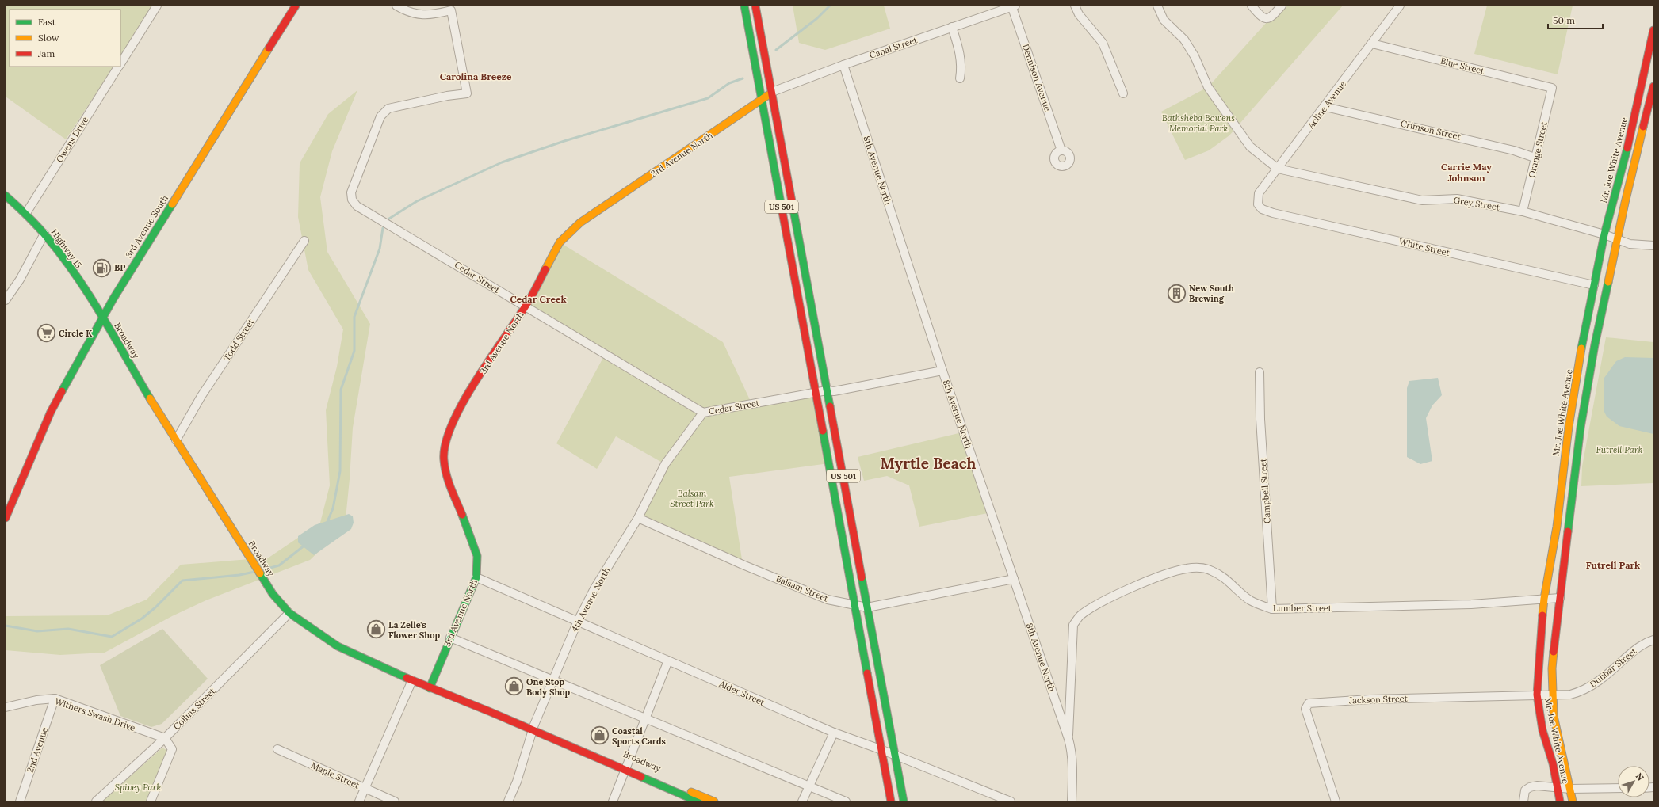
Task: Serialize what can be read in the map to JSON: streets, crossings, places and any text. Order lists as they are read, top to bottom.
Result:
{
  "streets": {
    "main road": [
      "3rd Avenue North",
      "Mr. Joe White Avenue",
      "US 501",
      "3rd Avenue South",
      "Highway 15",
      "Broadway"
    ],
    "street": [
      "Canal Street",
      "Blue Street",
      "Dennison Avenue",
      "Acline Avenue",
      "Crimson Street",
      "Owens Drive",
      "Orange Street",
      "8th Avenue North",
      "Grey Street",
      "White Street",
      "Cedar Street",
      "Todd Street",
      "Campbell Street",
      "Balsam Street",
      "4th Avenue North",
      "Lumber Street",
      "Dunbar Street",
      "Alder Street",
      "Jackson Street",
      "Collins Street",
      "Withers Swash Drive",
      "2nd Avenue",
      "Maple Street"
    ]
  },
  "crossings": [
    ["Canal Street", "Dennison Avenue"],
    ["Canal Street", "3rd Avenue North"],
    ["Canal Street", "8th Avenue North"],
    ["Canal Street", "US 501"],
    ["Blue Street", "Acline Avenue"],
    ["Blue Street", "Orange Street"],
    ["Acline Avenue", "Crimson Street"],
    ["Acline Avenue", "Grey Street"],
    ["Acline Avenue", "White Street"],
    ["Crimson Street", "Orange Street"],
    ["Owens Drive", "Highway 15"],
    ["Orange Street", "Grey Street"],
    ["3rd Avenue North", "US 501"],
    ["3rd Avenue North", "Cedar Street"],
    ["3rd Avenue North", "Broadway"],
    ["3rd Avenue North", "Alder Street"],
    ["Mr. Joe White Avenue", "Grey Street"],
    ["Mr. Joe White Avenue", "White Street"],
    ["Mr. Joe White Avenue", "Lumber Street"],
    ["Mr. Joe White Avenue", "Dunbar Street"],
    ["Mr. Joe White Avenue", "Jackson Street"],
    ["8th Avenue North", "Cedar Street"],
    ["8th Avenue North", "Balsam Street"],
    ["8th Avenue North", "Lumber Street"],
    ["US 501", "Cedar Street"],
    ["US 501", "Balsam Street"],
    ["US 501", "Alder Street"],
    ["3rd Avenue South", "Highway 15"],
    ["3rd Avenue South", "Broadway"],
    ["Highway 15", "Broadway"],
    ["Cedar Street", "4th Avenue North"],
    ["Todd Street", "Broadway"],
    ["Broadway", "4th Avenue North"],
    ["Broadway", "Collins Street"],
    ["Campbell Street", "Lumber Street"],
    ["Balsam Street", "4th Avenue North"],
    ["4th Avenue North", "Alder Street"],
    ["Dunbar Street", "Jackson Street"],
    ["Collins Street", "Withers Swash Drive"],
    ["Withers Swash Drive", "2nd Avenue"]
  ],
  "districts": [
    "Carolina Breeze",
    "Carrie May Johnson",
    "Cedar Creek",
    "Myrtle Beach",
    "Futrell Park"
  ],
  "parks": [
    "Bathsheba Bowens Memorial Park",
    "Futrell Park",
    "Balsam Street Park",
    "Spivey Park"
  ],
  "places": {
    "fuel station": ["BP"],
    "building": ["New South Brewing"],
    "supermarket": ["Circle K"],
    "shop": ["La Zelle's Flower Shop", "One Stop Body Shop", "Coastal Sports Cards"]
  },
  "legend": ["Fast", "Slow", "Jam"],
  "scale_bar": "50 m",
  "north": "top right"
}
